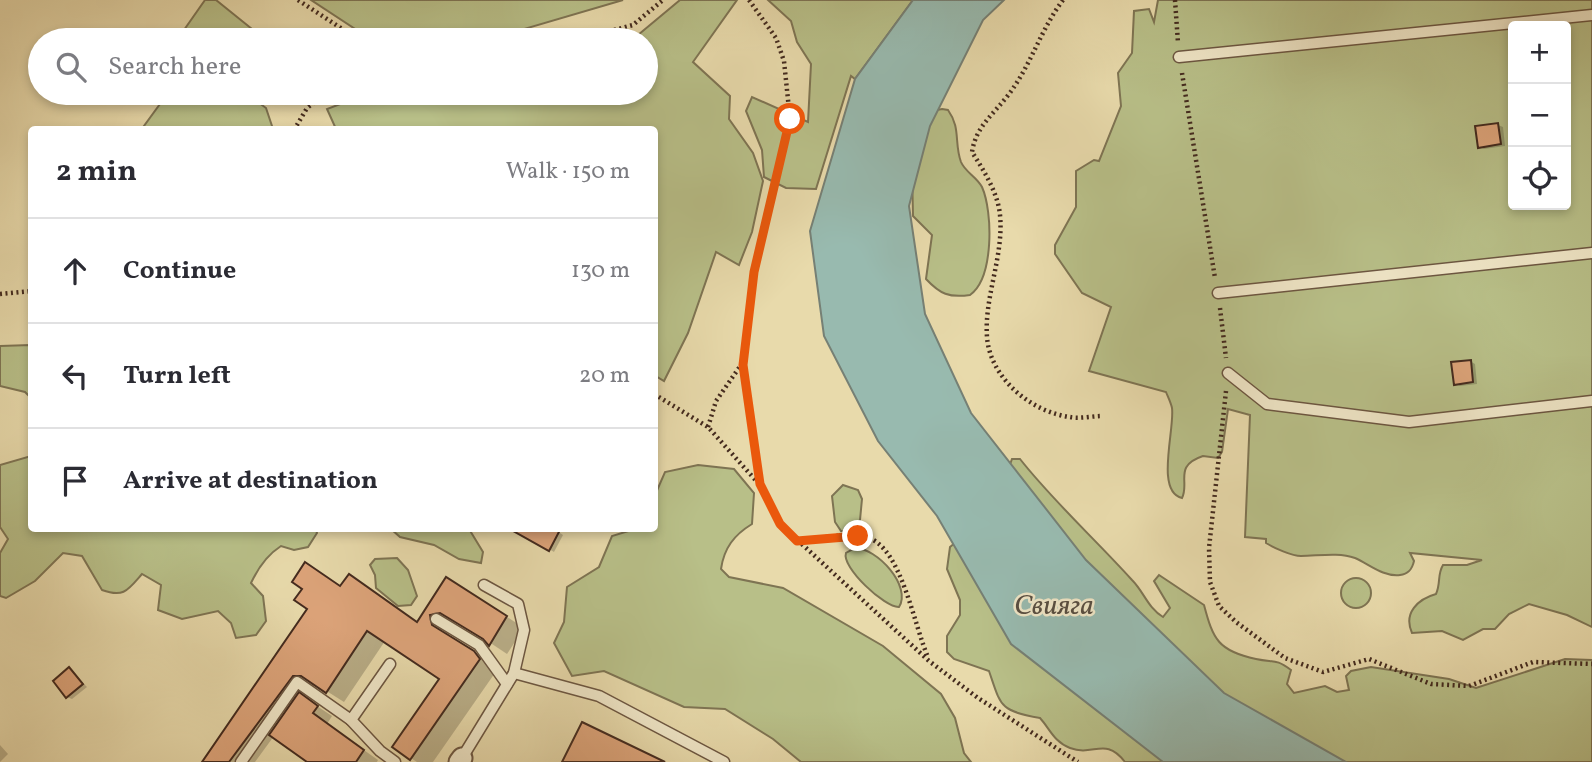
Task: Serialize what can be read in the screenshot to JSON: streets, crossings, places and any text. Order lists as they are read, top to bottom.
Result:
{
  "water": ["Свияга"],
  "page": {
    "map_buttons": ["+", "−"],
    "search": "Search here",
    "heading": ["2 min", "Walk · 150 m"],
    "list": [
      ["Continue", "130 m"],
      ["Turn left", "20 m"],
      "Arrive at destination"
    ]
  }
}
